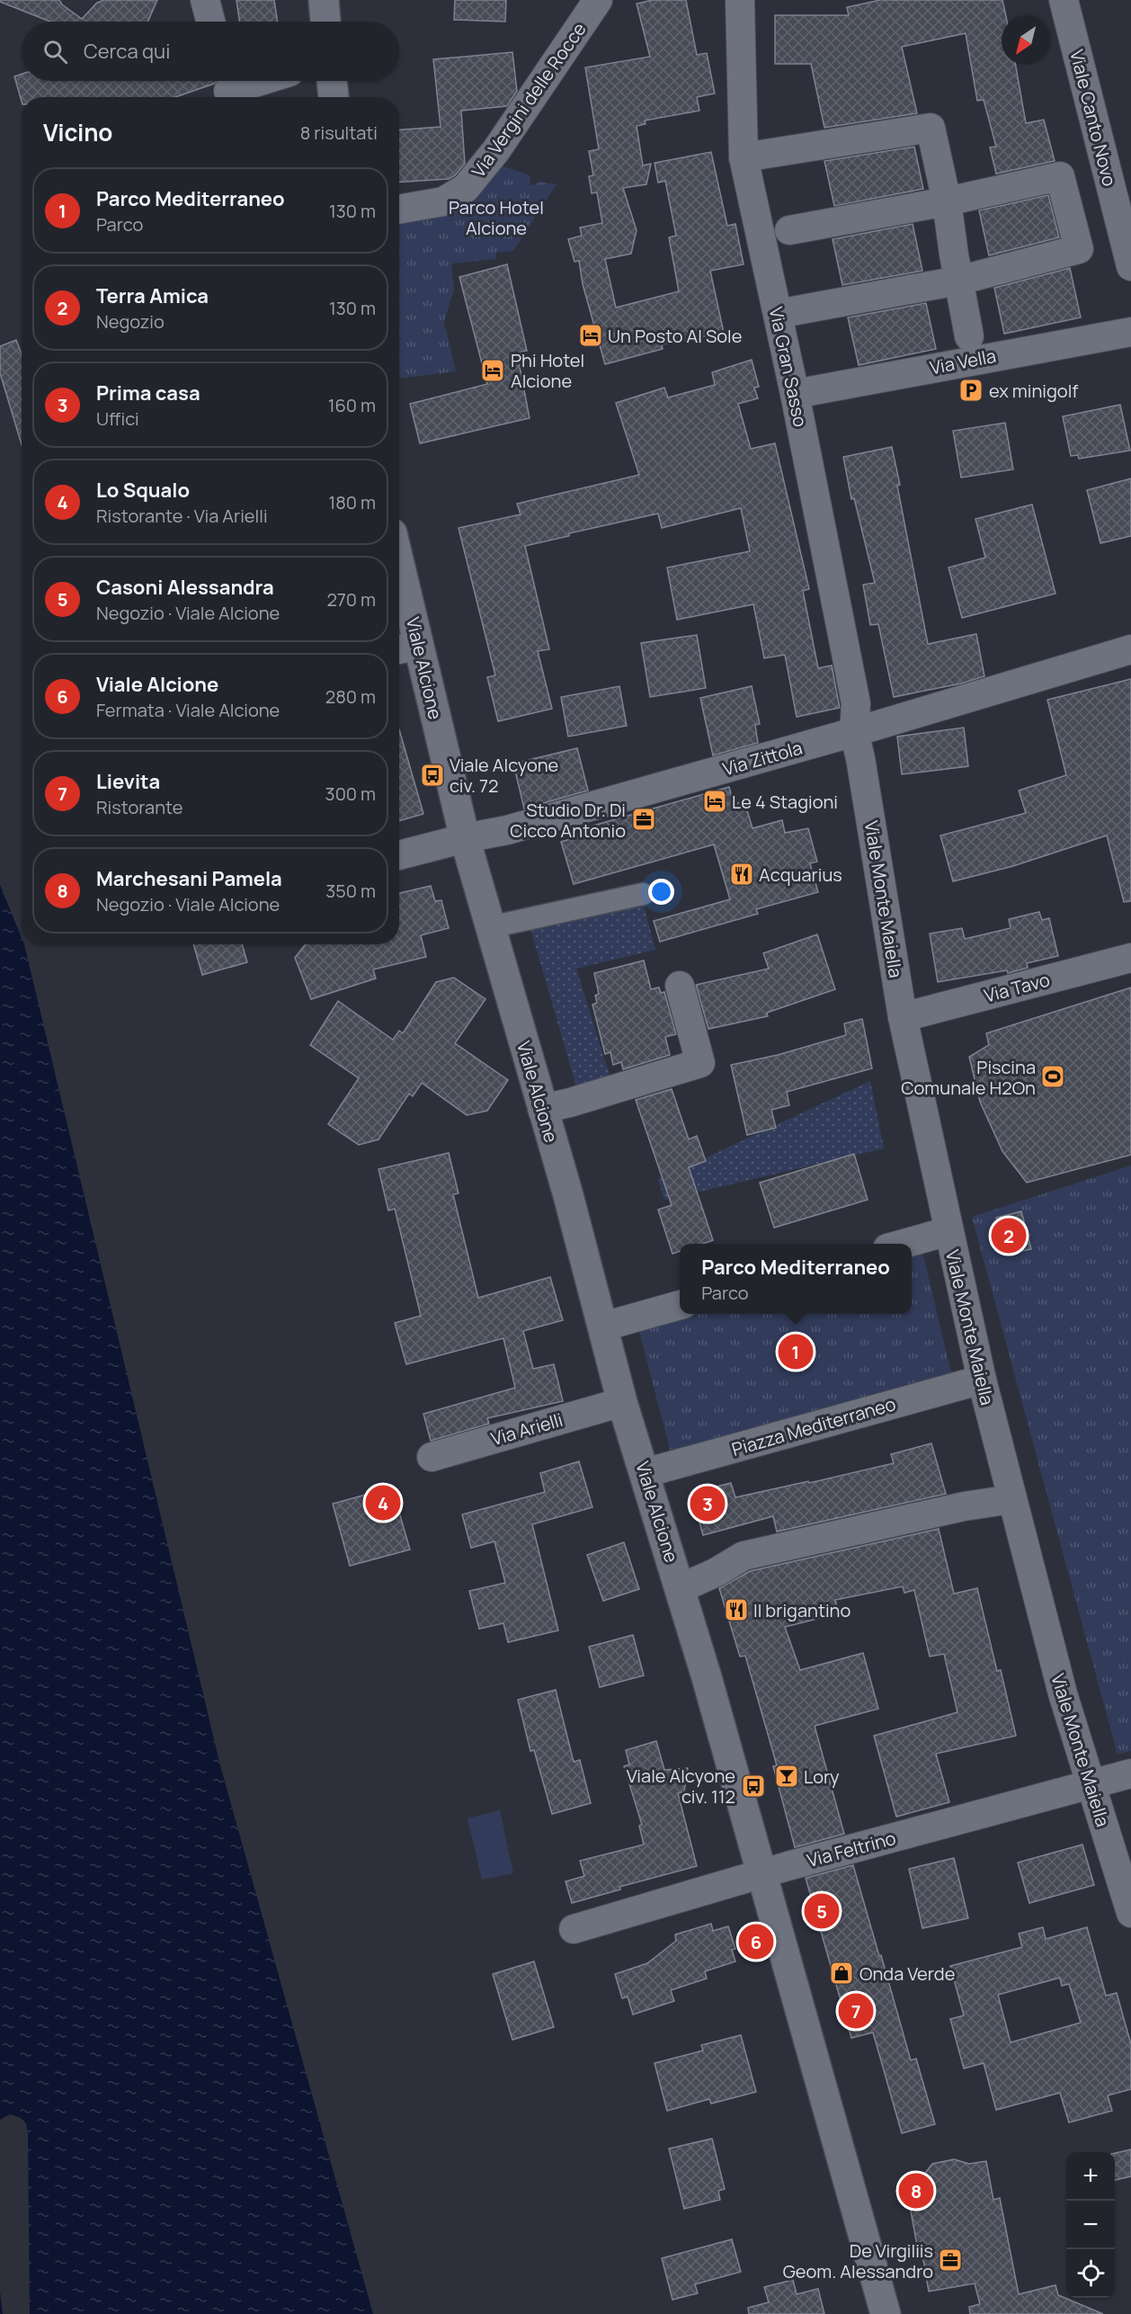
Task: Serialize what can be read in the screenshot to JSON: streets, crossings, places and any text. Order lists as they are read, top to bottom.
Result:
{
  "streets": {
    "street": [
      "Via Vergini delle Rocce",
      "Viale Canto Novo",
      "Via Vella",
      "Via Gran Sasso",
      "Viale Alcione",
      "Via Zittola",
      "Viale Monte Maiella",
      "Via Tavo",
      "Piazza Mediterraneo",
      "Via Arielli",
      "Via Feltrino"
    ]
  },
  "crossings": [
    ["Via Vella", "Via Gran Sasso"],
    ["Via Gran Sasso", "Via Zittola"],
    ["Via Gran Sasso", "Viale Monte Maiella"],
    ["Viale Alcione", "Via Zittola"],
    ["Viale Alcione", "Piazza Mediterraneo"],
    ["Viale Alcione", "Via Arielli"],
    ["Viale Alcione", "Via Feltrino"],
    ["Via Zittola", "Viale Monte Maiella"],
    ["Viale Monte Maiella", "Via Tavo"],
    ["Viale Monte Maiella", "Piazza Mediterraneo"],
    ["Viale Monte Maiella", "Via Feltrino"]
  ],
  "parks": ["Parco Hotel Alcione"],
  "places": {
    "hotel": ["Un Posto Al Sole", "Phi Hotel Alcione", "Le 4 Stagioni"],
    "parking": ["ex minigolf"],
    "bus stop": ["Viale Alcyone civ. 72", "Viale Alcyone civ. 112"],
    "office": ["Studio Dr. Di Cicco Antonio", "De Virgiliis Geom. Alessandro"],
    "restaurant": ["Acquarius", "Il brigantino"],
    "sports": ["Piscina Comunale H2On"],
    "bar": ["Lory"],
    "shop": ["Onda Verde"]
  },
  "north": "bottom left",
  "page": {
    "search": "Cerca qui",
    "heading": ["Vicino", "8 risultati"],
    "list": [
      {
        "mark": "1",
        "name": "Parco Mediterraneo",
        "note": "Parco",
        "value": "130 m"
      },
      {
        "mark": "2",
        "name": "Terra Amica",
        "note": "Negozio",
        "value": "130 m"
      },
      {
        "mark": "3",
        "name": "Prima casa",
        "note": "Uffici",
        "value": "160 m"
      },
      {
        "mark": "4",
        "name": "Lo Squalo",
        "note": "Ristorante · Via Arielli",
        "value": "180 m"
      },
      {
        "mark": "5",
        "name": "Casoni Alessandra",
        "note": "Negozio · Viale Alcione",
        "value": "270 m"
      },
      {
        "mark": "6",
        "name": "Viale Alcione",
        "note": "Fermata · Viale Alcione",
        "value": "280 m"
      },
      {
        "mark": "7",
        "name": "Lievita",
        "note": "Ristorante",
        "value": "300 m"
      },
      {
        "mark": "8",
        "name": "Marchesani Pamela",
        "note": "Negozio · Viale Alcione",
        "value": "350 m"
      }
    ],
    "pins": [
      "2",
      "1",
      "4",
      "3",
      "5",
      "6",
      "7",
      "8"
    ],
    "popup": ["Parco Mediterraneo", "Parco"],
    "map_buttons": ["+", "−"]
  }
}
